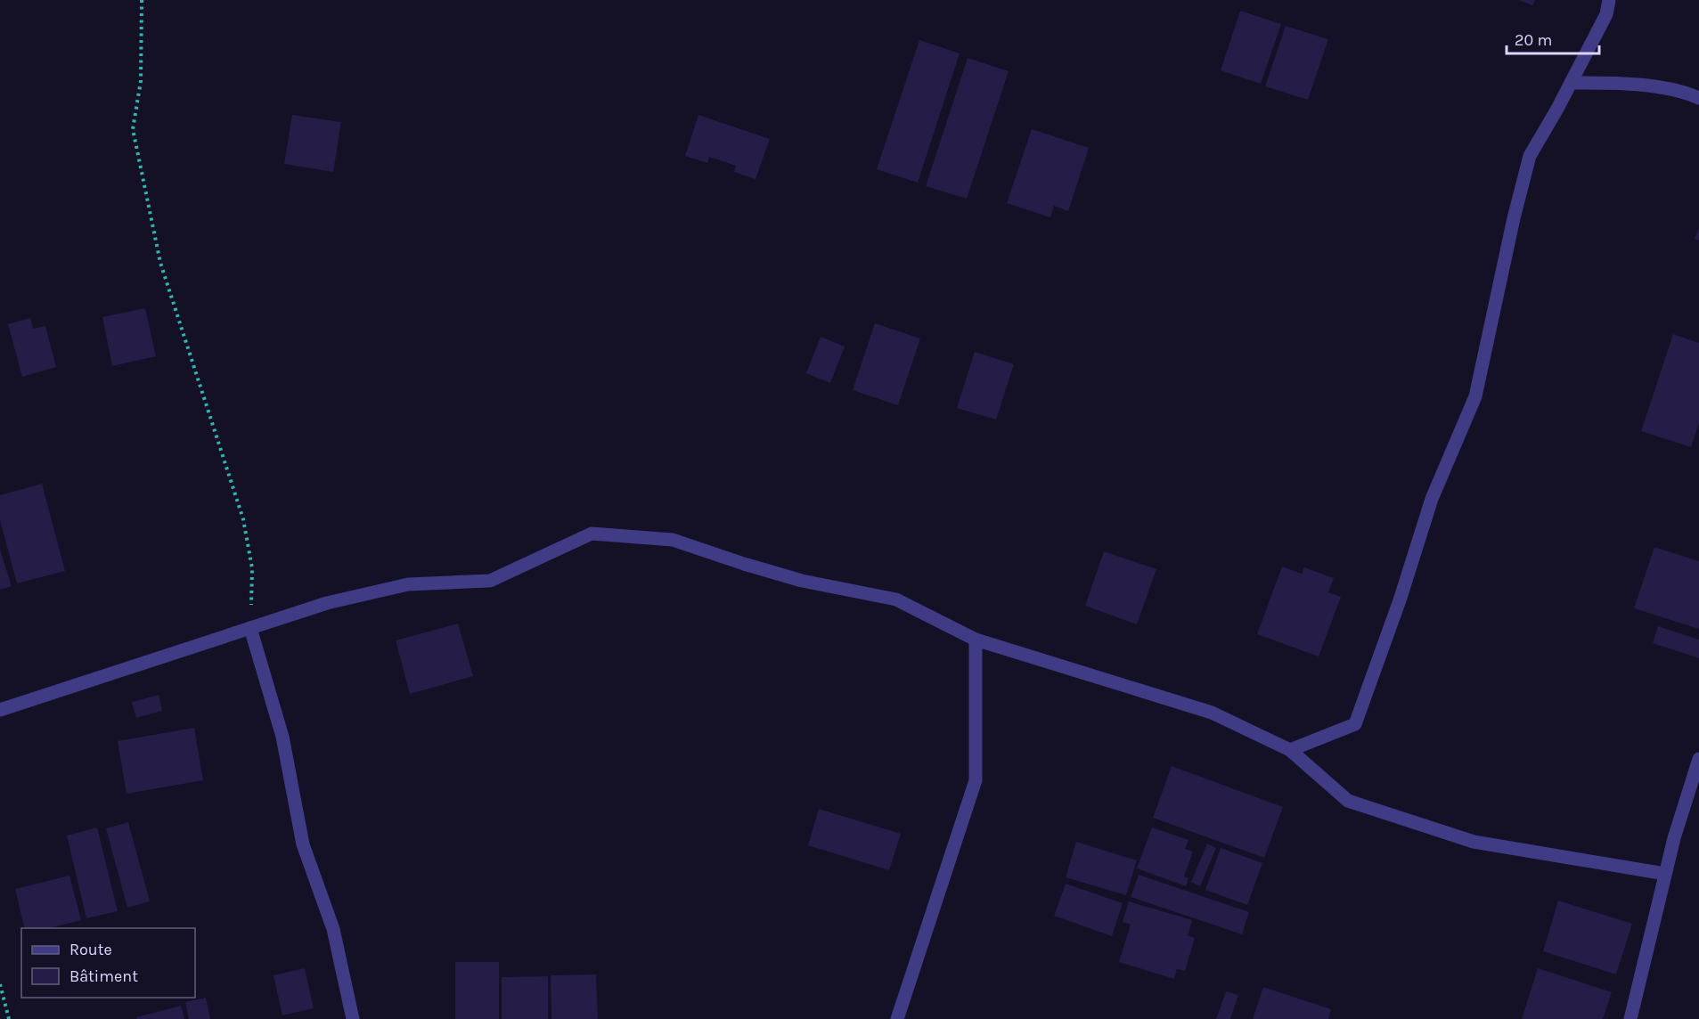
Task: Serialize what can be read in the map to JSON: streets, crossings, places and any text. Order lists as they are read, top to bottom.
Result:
{
  "legend": ["Route", "Bâtiment"],
  "scale_bar": "20 m"
}
